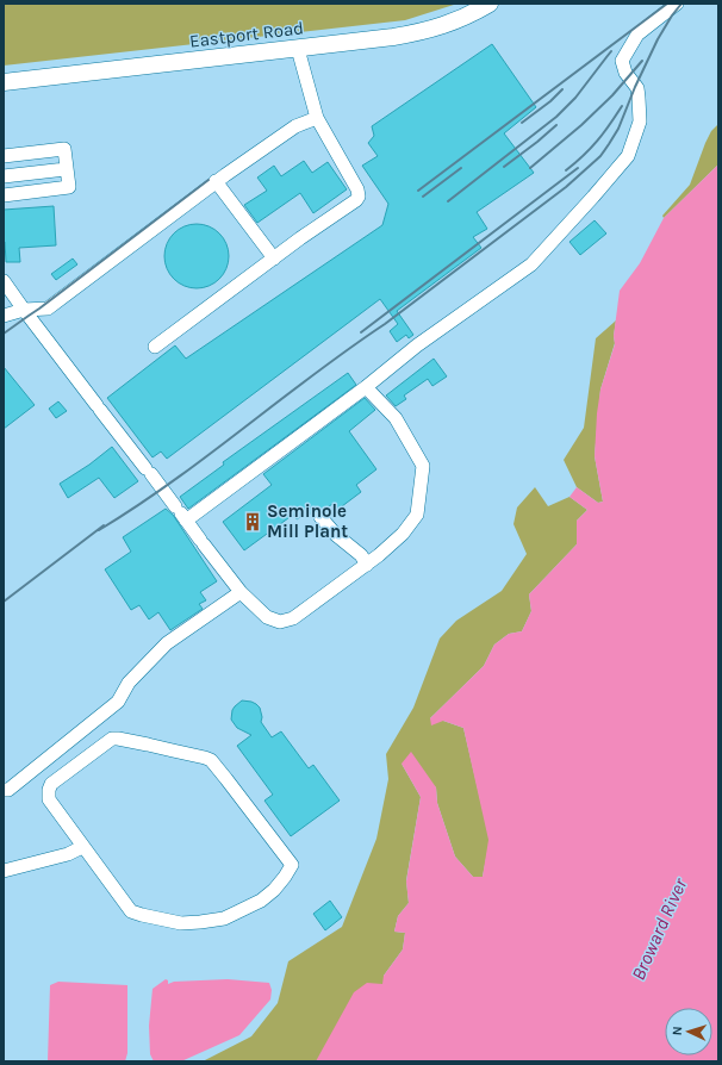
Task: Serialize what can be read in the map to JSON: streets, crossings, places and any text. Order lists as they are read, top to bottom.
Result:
{
  "streets": {
    "main road": ["Eastport Road"]
  },
  "water": ["Broward River"],
  "places": {
    "building": ["Seminole Mill Plant"]
  },
  "north": "left"
}
